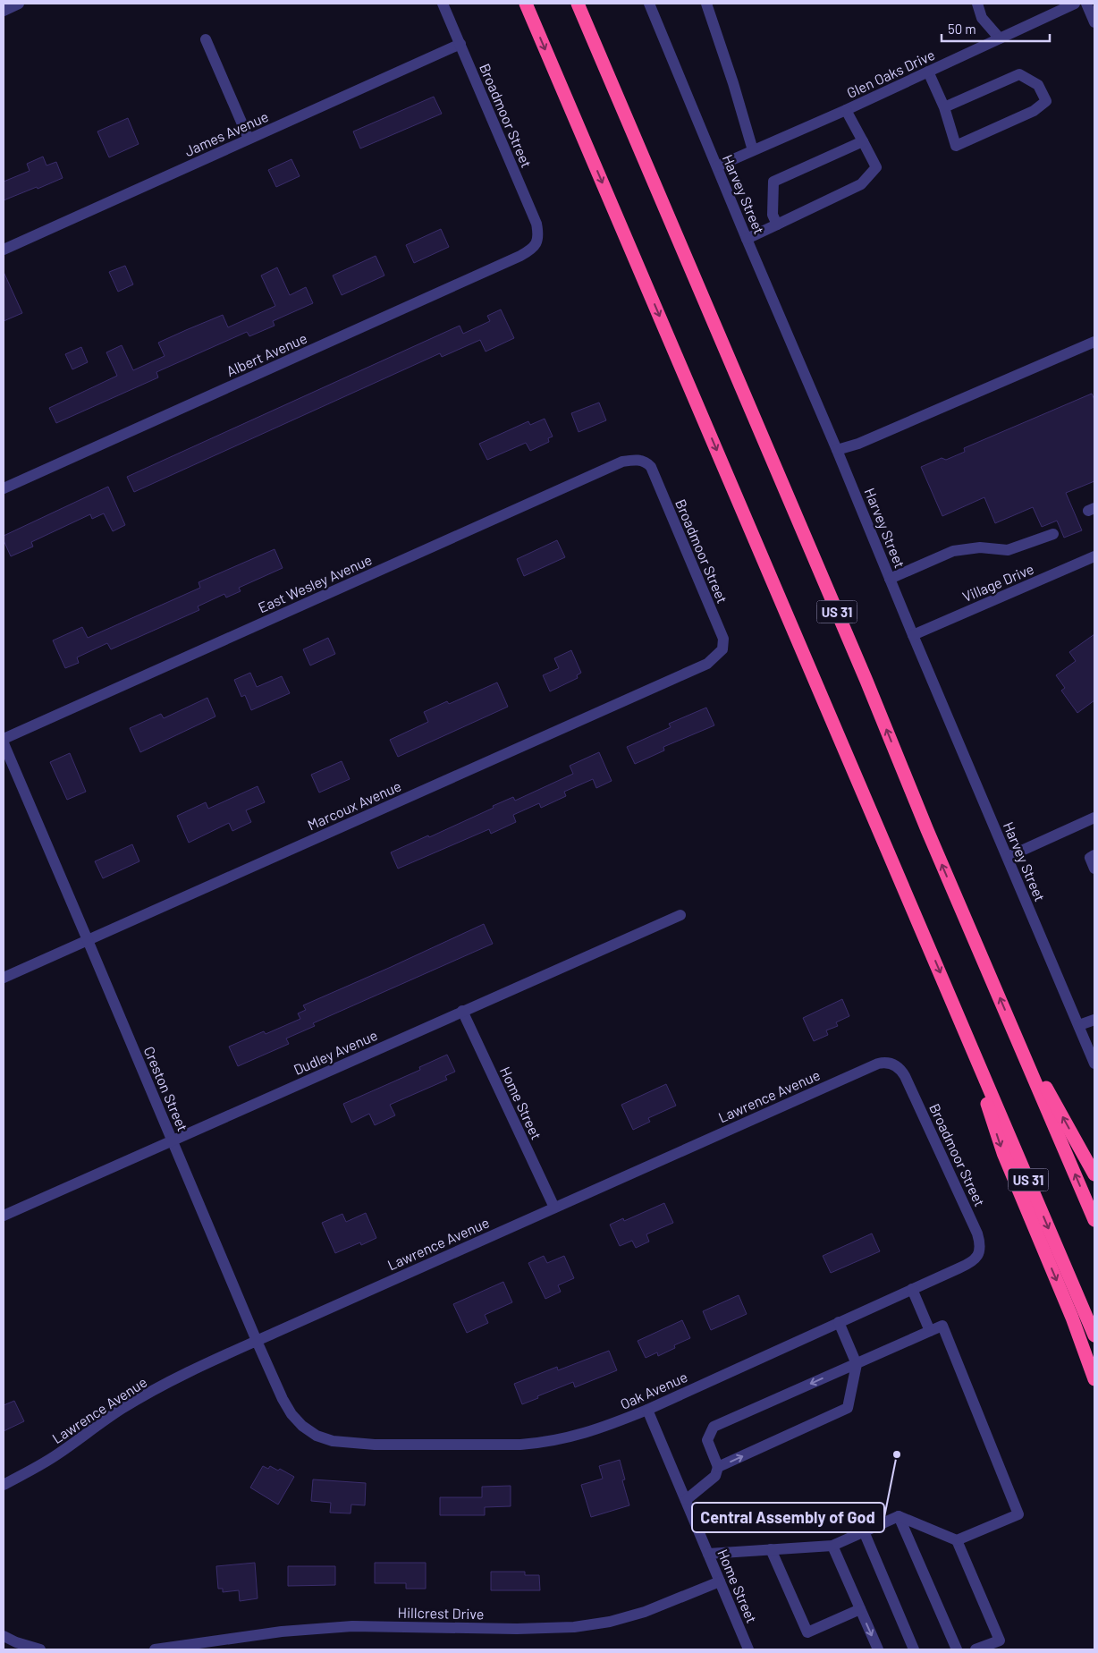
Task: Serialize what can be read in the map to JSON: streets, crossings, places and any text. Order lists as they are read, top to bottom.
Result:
{
  "streets": {
    "highway": ["US 31"],
    "street": [
      "Glen Oaks Drive",
      "Broadmoor Street",
      "James Avenue",
      "Harvey Street",
      "Albert Avenue",
      "Village Drive",
      "East Wesley Avenue",
      "Marcoux Avenue",
      "Dudley Avenue",
      "Creston Street",
      "Lawrence Avenue",
      "Home Street",
      "Oak Avenue",
      "Hillcrest Drive"
    ]
  },
  "crossings": [
    ["Glen Oaks Drive", "Harvey Street"],
    ["Broadmoor Street", "James Avenue"],
    ["Broadmoor Street", "Albert Avenue"],
    ["Broadmoor Street", "East Wesley Avenue"],
    ["Broadmoor Street", "Marcoux Avenue"],
    ["Broadmoor Street", "Lawrence Avenue"],
    ["Broadmoor Street", "Oak Avenue"],
    ["Harvey Street", "Village Drive"],
    ["Marcoux Avenue", "Creston Street"],
    ["Dudley Avenue", "Creston Street"],
    ["Dudley Avenue", "Home Street"],
    ["Creston Street", "Lawrence Avenue"],
    ["Creston Street", "Oak Avenue"],
    ["Lawrence Avenue", "Home Street"],
    ["Home Street", "Oak Avenue"],
    ["Home Street", "Hillcrest Drive"]
  ],
  "places": ["Central Assembly of God"],
  "scale_bar": "50 m"
}
